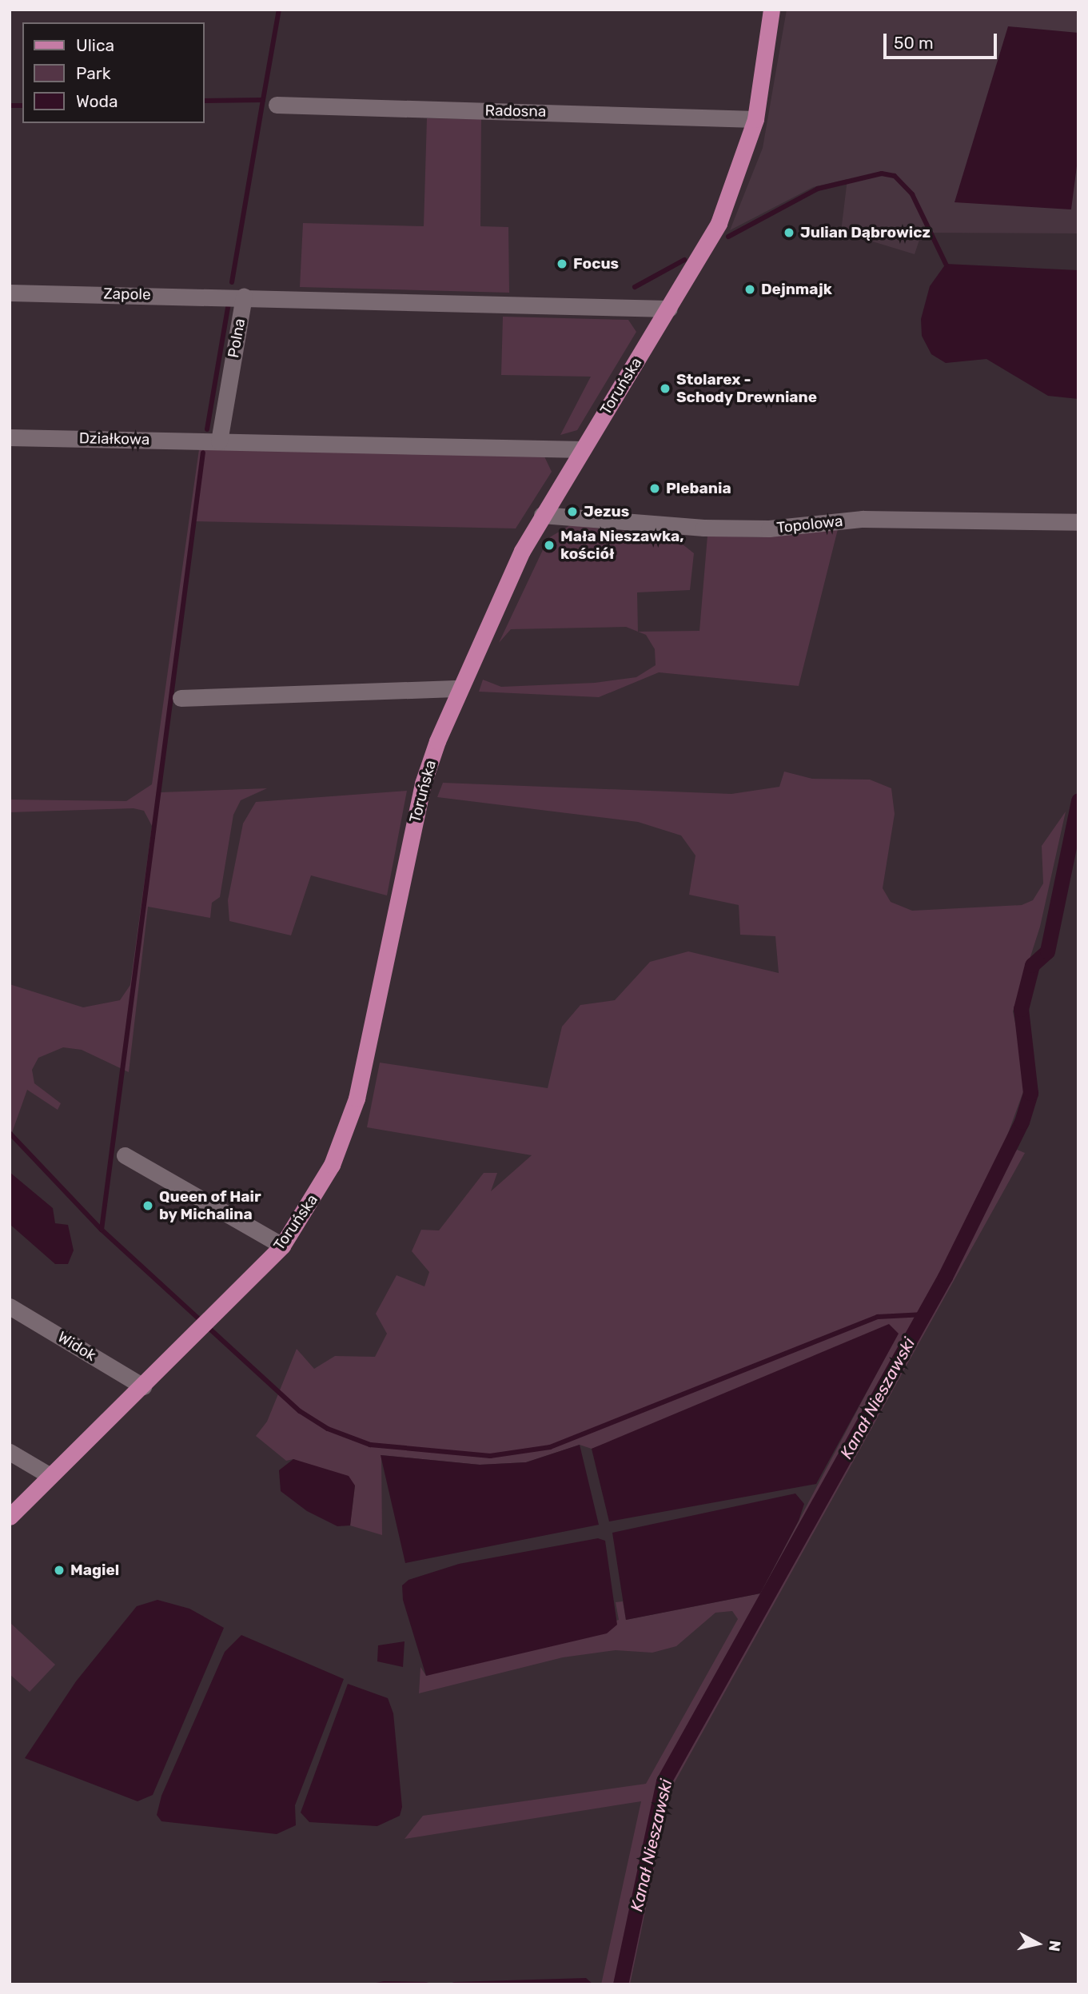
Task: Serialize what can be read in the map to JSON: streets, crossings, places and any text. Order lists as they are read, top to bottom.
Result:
{
  "streets": {
    "main road": ["Toruńska"],
    "street": [
      "Radosna",
      "Zapole",
      "Polna",
      "Działkowa",
      "Topolowa",
      "Widok"
    ]
  },
  "crossings": [
    ["Radosna", "Toruńska"],
    ["Zapole", "Polna"],
    ["Polna", "Toruńska"],
    ["Polna", "Działkowa"],
    ["Toruńska", "Topolowa"],
    ["Toruńska", "Widok"]
  ],
  "water": ["Kanał Nieszawski"],
  "places": [
    "Julian Dąbrowicz",
    "Focus",
    "Dejnmajk",
    "Stolarex - Schody Drewniane",
    "Plebania",
    "Jezus",
    "Mała Nieszawka, kościół",
    "Queen of Hair by Michalina",
    "Magiel"
  ],
  "legend": ["Ulica", "Park", "Woda"],
  "scale_bar": "50 m",
  "north": "right"
}
